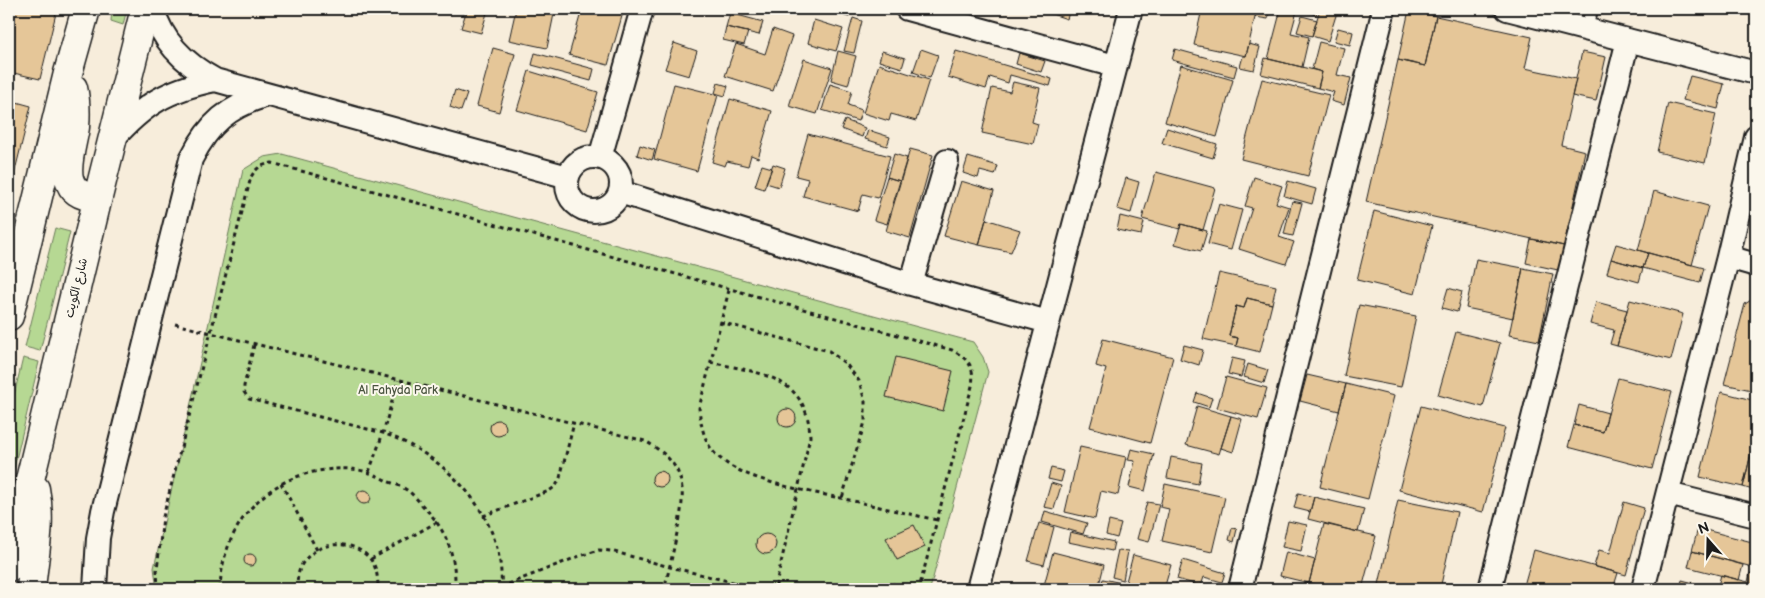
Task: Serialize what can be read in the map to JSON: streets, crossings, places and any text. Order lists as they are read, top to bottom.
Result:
{
  "streets": {
    "main road": ["شارع الكويت"]
  },
  "parks": ["Al Fahyda Park"],
  "north": "top"
}
